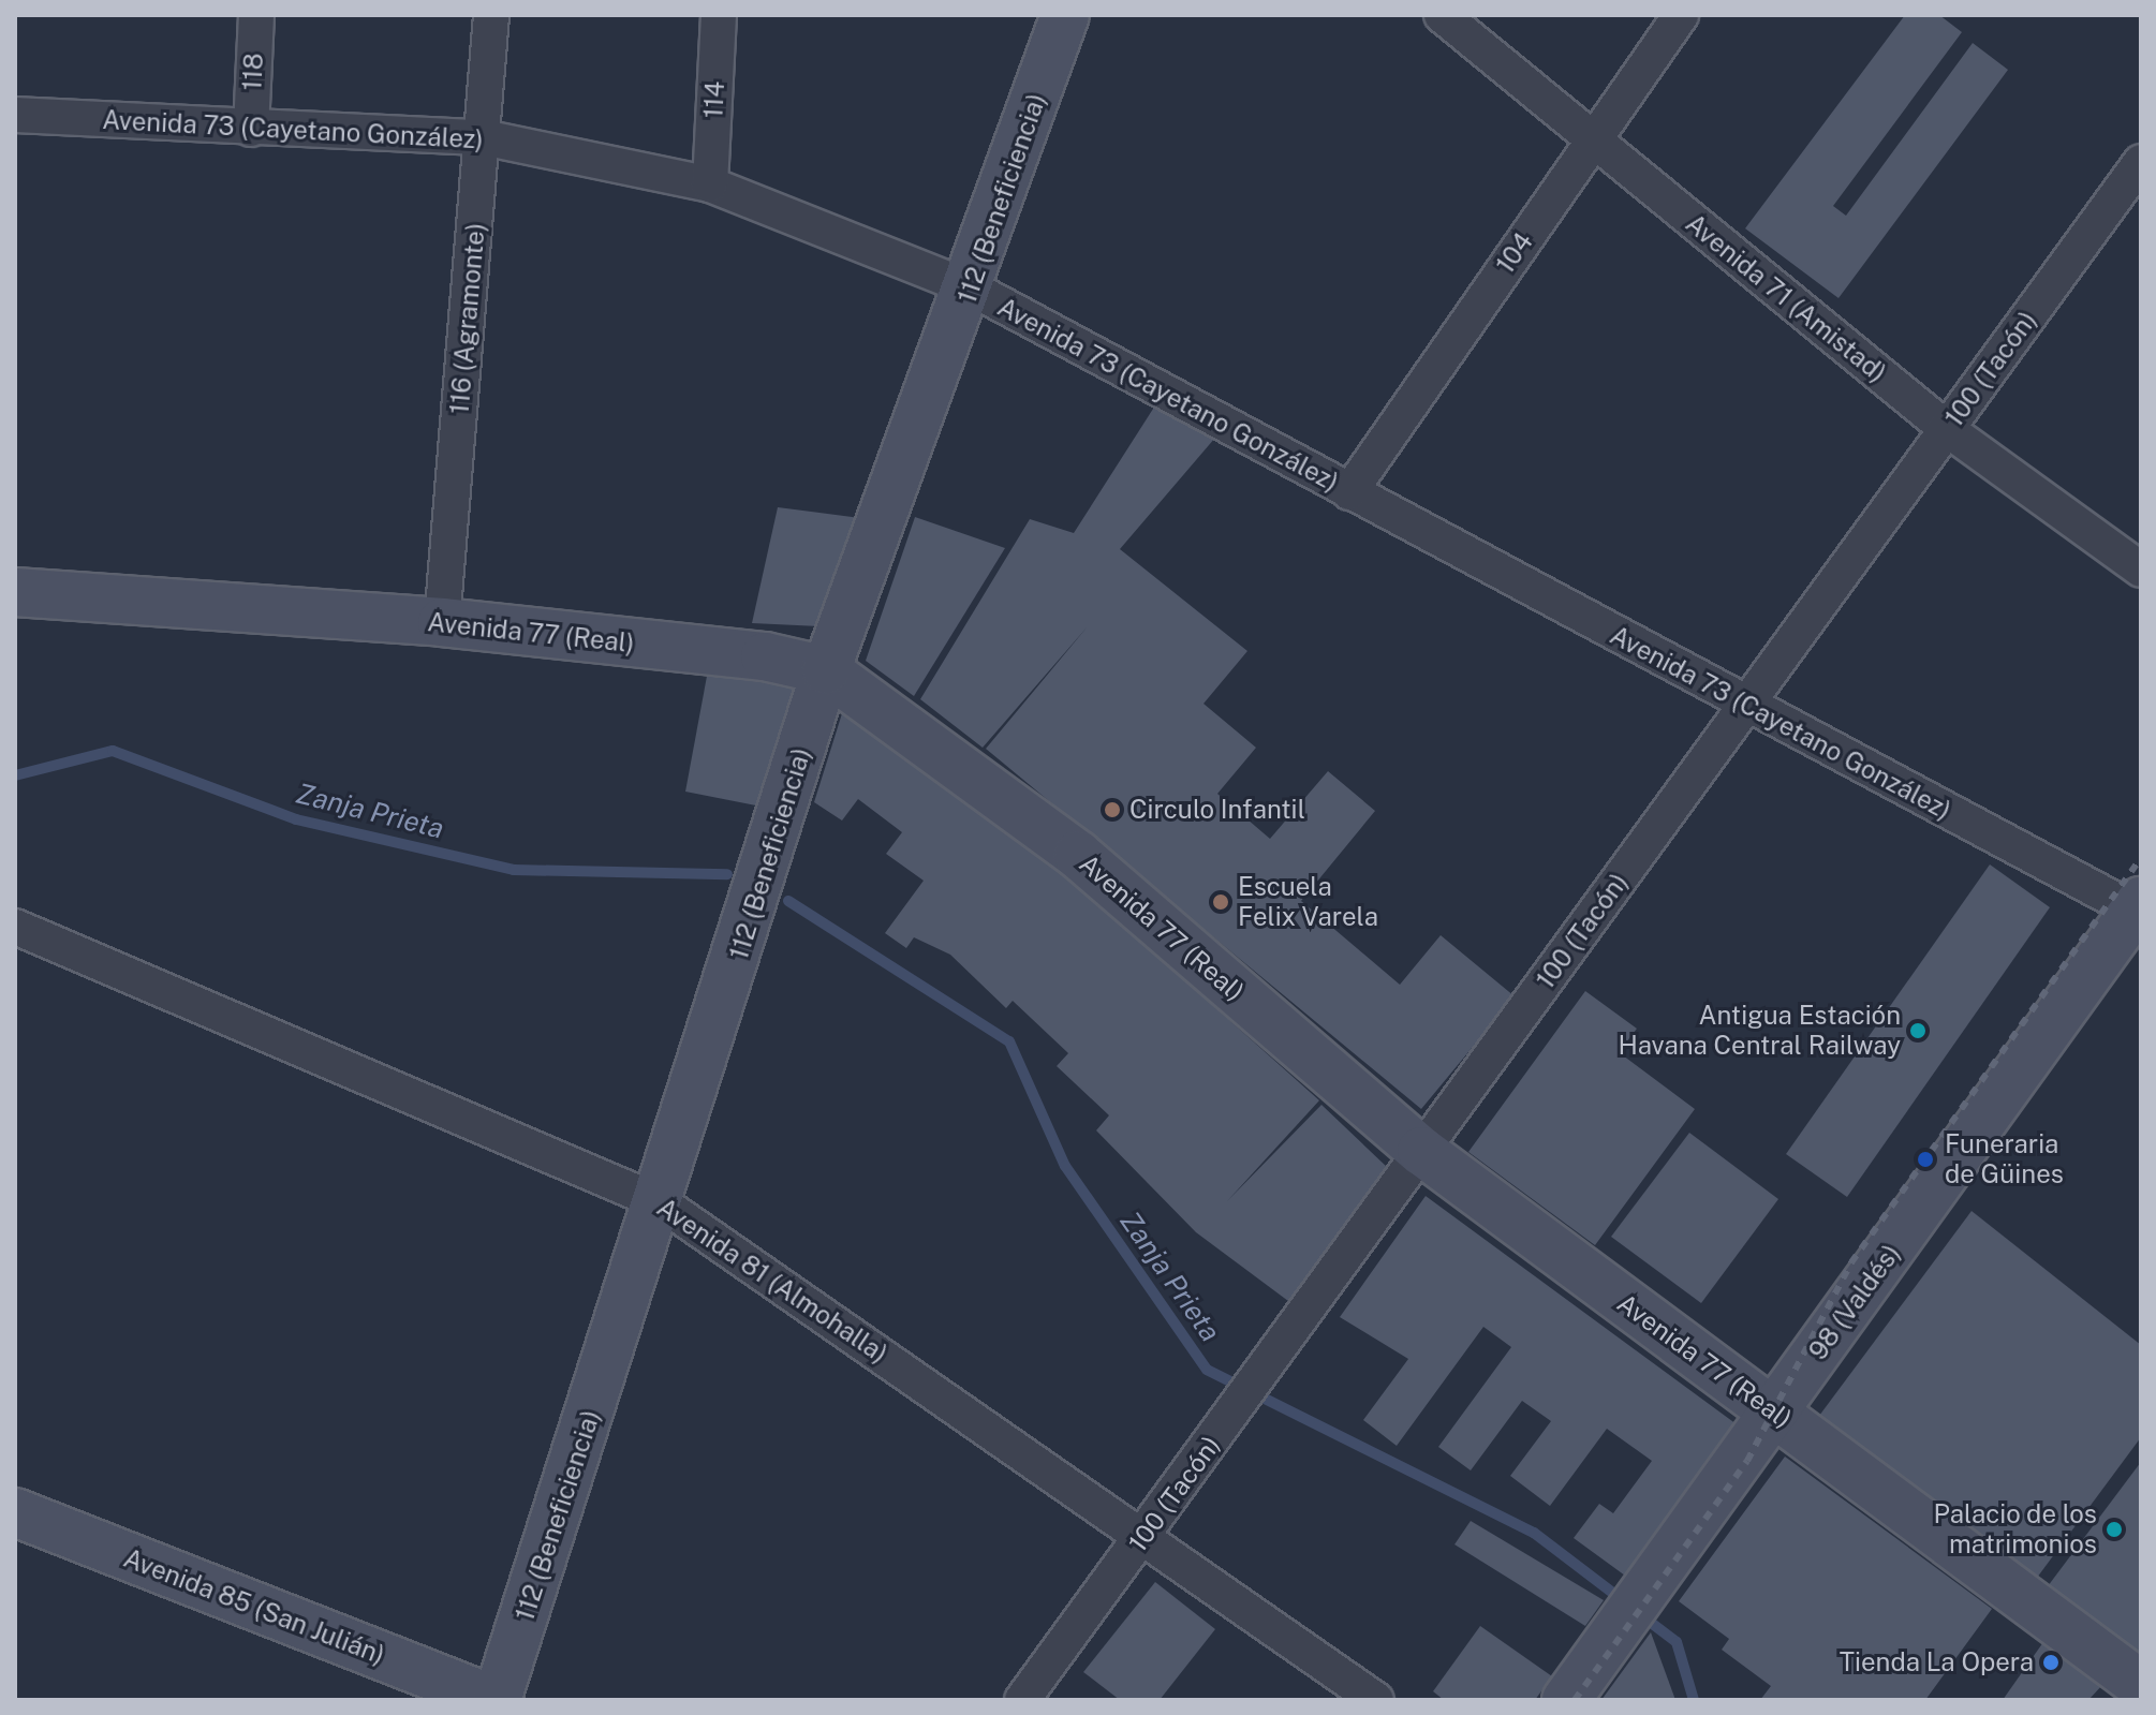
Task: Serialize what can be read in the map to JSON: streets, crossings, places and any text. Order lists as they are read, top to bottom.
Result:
{
  "streets": {
    "main road": [
      "112 (Beneficiencia)",
      "Avenida 77 (Real)",
      "98 (Valdés)",
      "Avenida 85 (San Julián)"
    ],
    "street": [
      "118",
      "114",
      "Avenida 73 (Cayetano González)",
      "104",
      "Avenida 71 (Amistad)",
      "116 (Agramonte)",
      "100 (Tacón)",
      "Avenida 81 (Almohalla)"
    ]
  },
  "crossings": [
    ["118", "Avenida 73 (Cayetano González)"],
    ["114", "Avenida 73 (Cayetano González)"],
    ["Avenida 73 (Cayetano González)", "112 (Beneficiencia)"],
    ["Avenida 73 (Cayetano González)", "104"],
    ["Avenida 73 (Cayetano González)", "116 (Agramonte)"],
    ["Avenida 73 (Cayetano González)", "100 (Tacón)"],
    ["Avenida 73 (Cayetano González)", "98 (Valdés)"],
    ["112 (Beneficiencia)", "Avenida 77 (Real)"],
    ["112 (Beneficiencia)", "Avenida 81 (Almohalla)"],
    ["112 (Beneficiencia)", "Avenida 85 (San Julián)"],
    ["104", "Avenida 71 (Amistad)"],
    ["Avenida 71 (Amistad)", "100 (Tacón)"],
    ["116 (Agramonte)", "Avenida 77 (Real)"],
    ["100 (Tacón)", "Avenida 77 (Real)"],
    ["100 (Tacón)", "Avenida 81 (Almohalla)"],
    ["Avenida 77 (Real)", "98 (Valdés)"]
  ],
  "water": ["Zanja Prieta"],
  "places": [
    "Circulo Infantil",
    "Escuela Felix Varela",
    "Antigua Estación Havana Central Railway",
    "Funeraria de Güines",
    "Palacio de los matrimonios",
    "Tienda La Opera"
  ]
}
